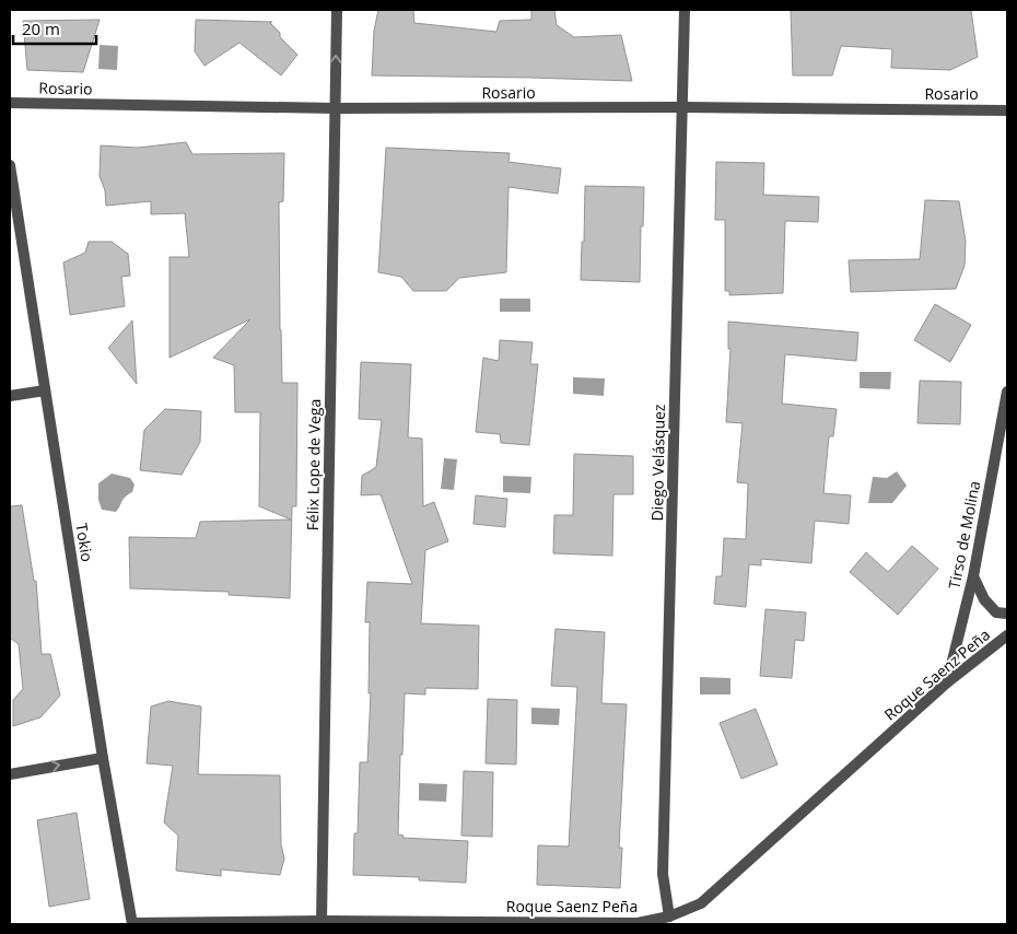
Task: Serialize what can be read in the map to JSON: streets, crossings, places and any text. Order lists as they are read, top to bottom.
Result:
{
  "streets": {
    "street": [
      "Rosario",
      "Diego Velásquez",
      "Félix Lope de Vega",
      "Tirso de Molina",
      "Tokio",
      "Roque Saenz Peña"
    ]
  },
  "crossings": [
    ["Rosario", "Diego Velásquez"],
    ["Rosario", "Félix Lope de Vega"],
    ["Diego Velásquez", "Roque Saenz Peña"],
    ["Félix Lope de Vega", "Roque Saenz Peña"],
    ["Tirso de Molina", "Roque Saenz Peña"],
    ["Tokio", "Roque Saenz Peña"]
  ],
  "scale_bar": "20 m"
}
